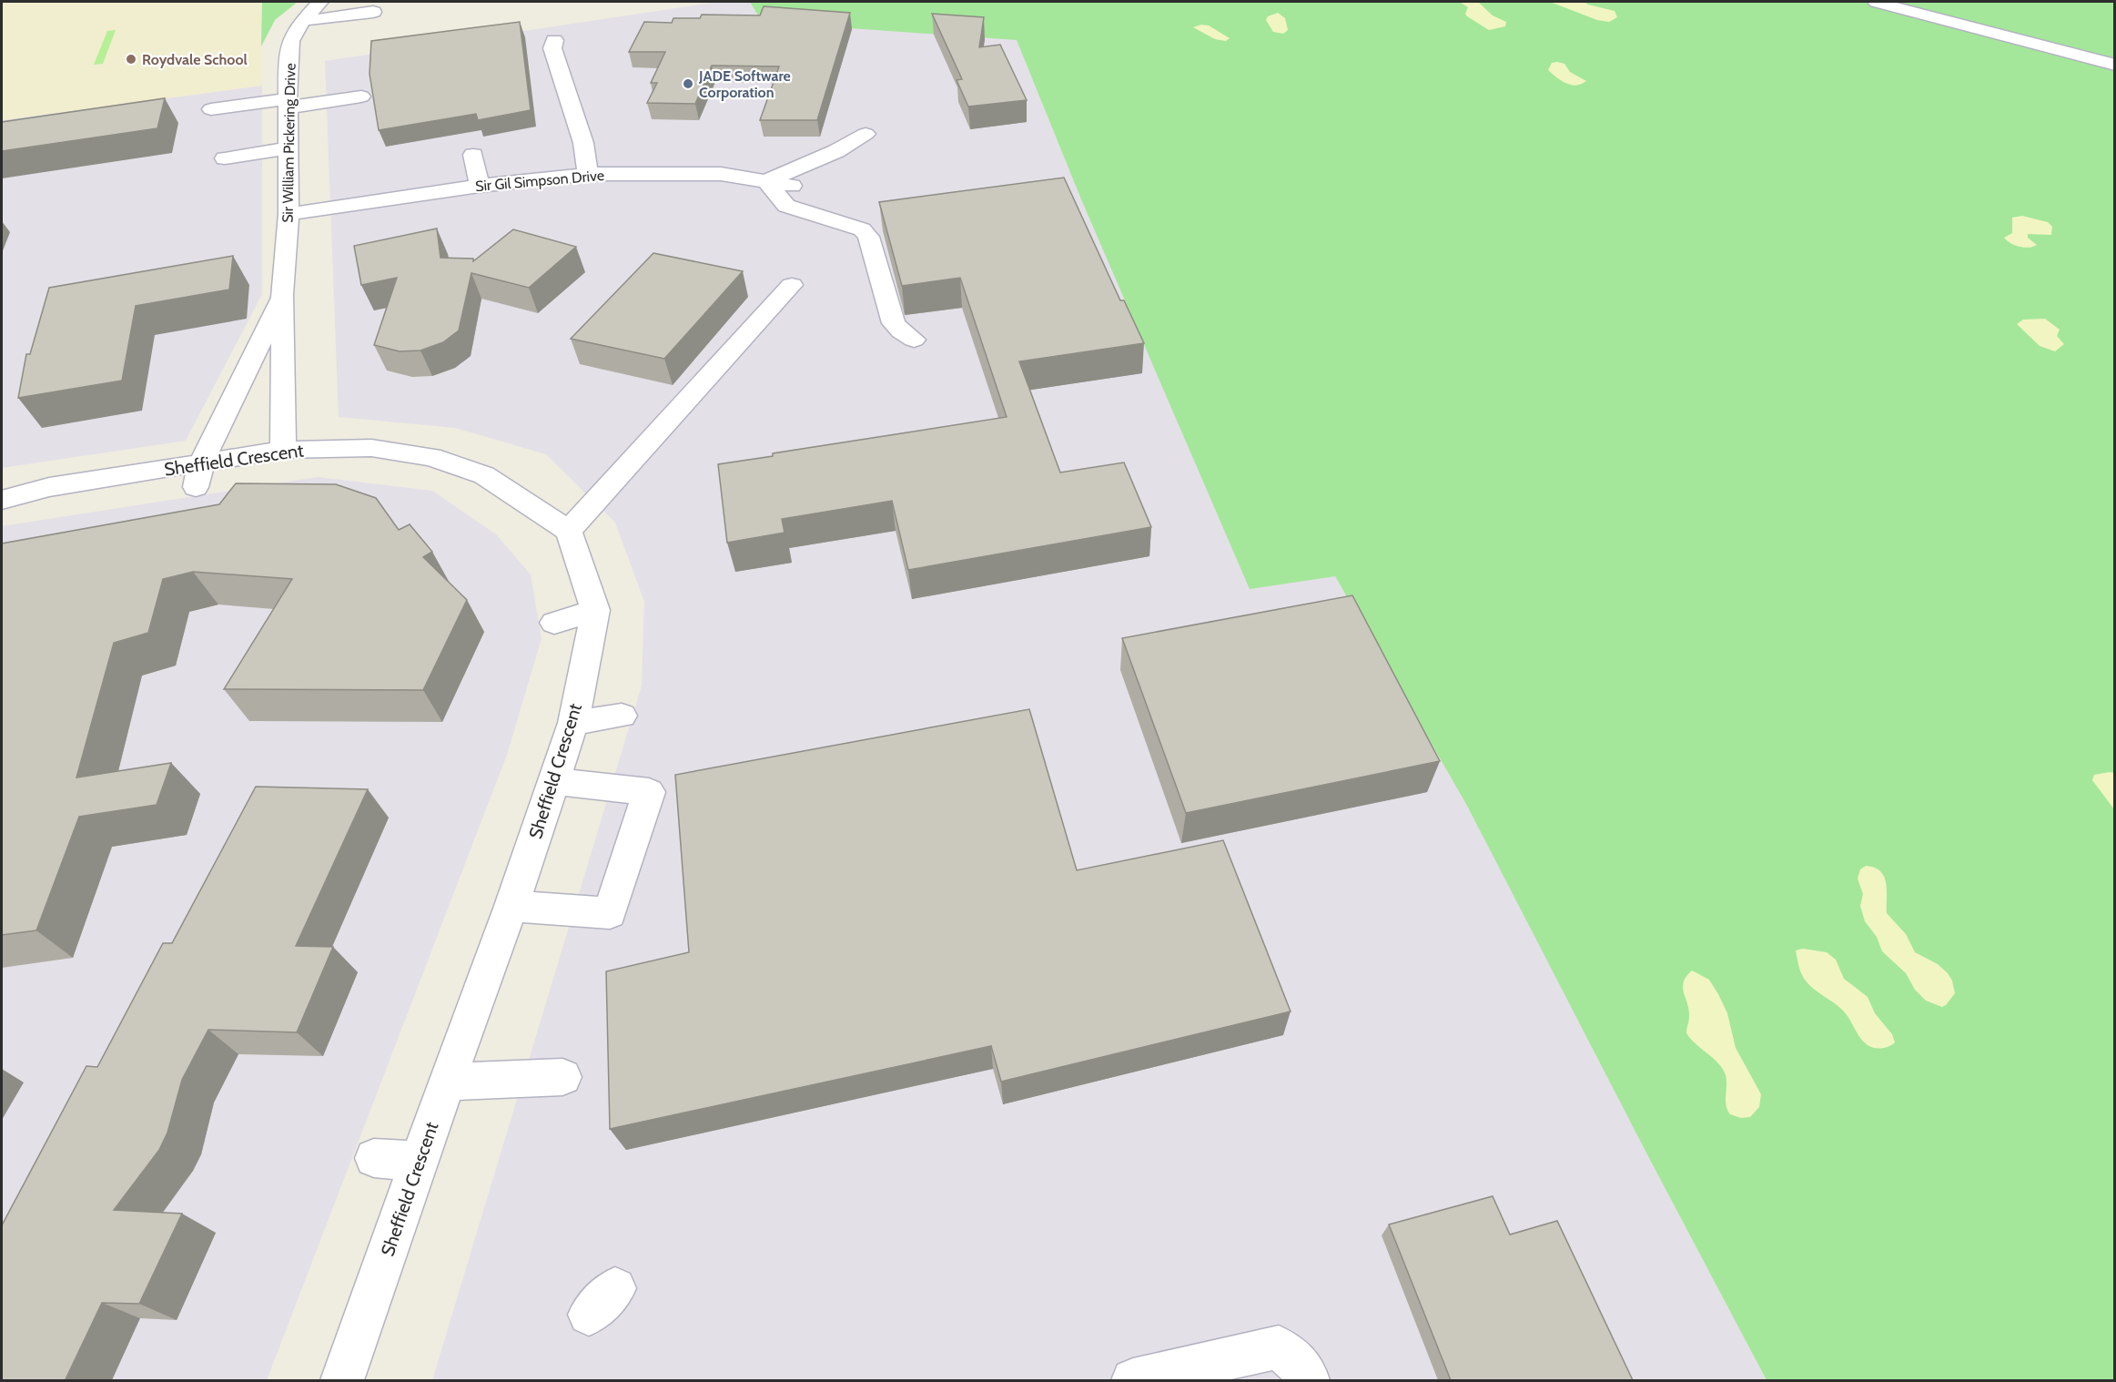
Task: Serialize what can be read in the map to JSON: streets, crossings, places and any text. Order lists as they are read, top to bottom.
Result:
{
  "streets": {
    "street": ["Sir William Pickering Drive", "Sir Gil Simpson Drive", "Sheffield Crescent"]
  },
  "crossings": [
    ["Sir William Pickering Drive", "Sir Gil Simpson Drive"],
    ["Sir William Pickering Drive", "Sheffield Crescent"]
  ],
  "places": ["Roydvale School", "JADE Software Corporation"]
}
